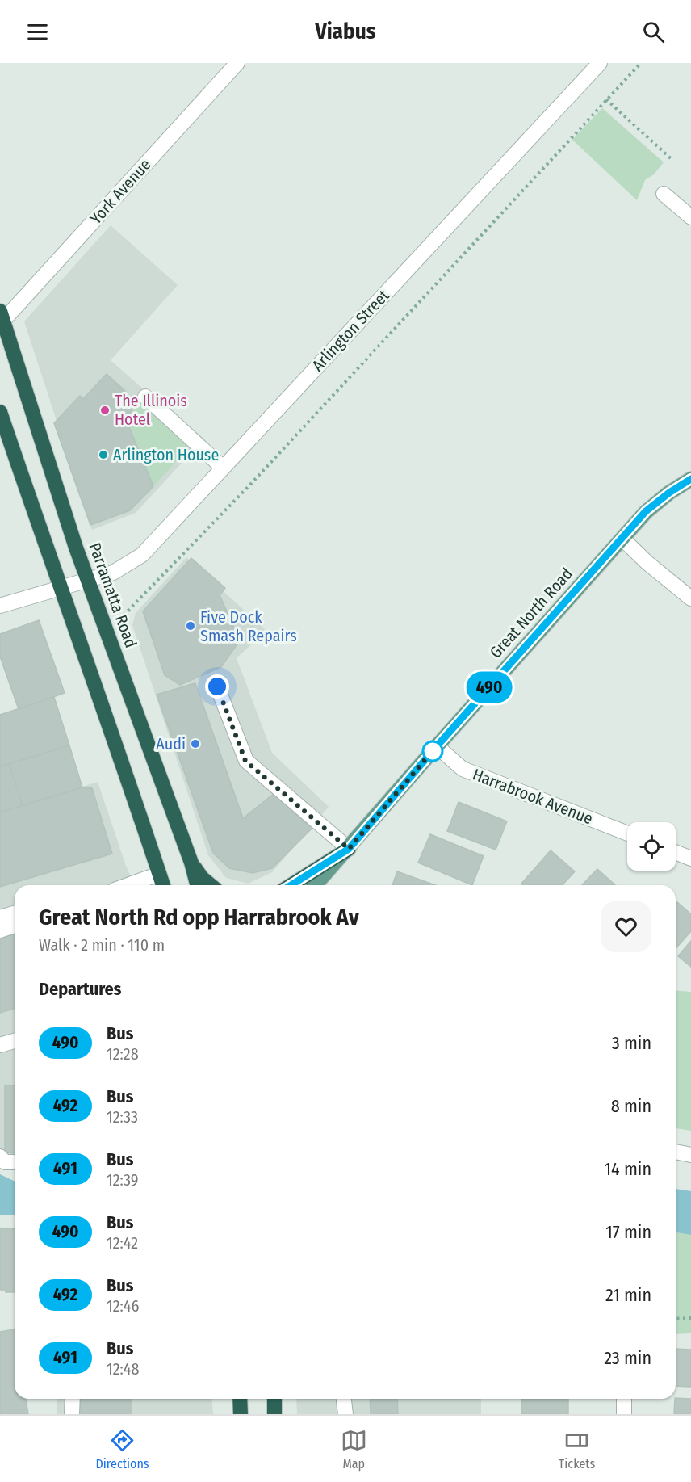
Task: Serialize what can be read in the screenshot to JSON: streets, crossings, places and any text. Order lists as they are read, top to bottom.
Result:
{
  "streets": {
    "highway": ["Parramatta Road"],
    "main road": ["Great North Road"],
    "street": ["York Avenue", "Arlington Street", "Harrabrook Avenue"]
  },
  "crossings": [
    ["York Avenue", "Parramatta Road"],
    ["Arlington Street", "Parramatta Road"],
    ["Great North Road", "Harrabrook Avenue"]
  ],
  "places": [
    "The Illinois Hotel",
    "Arlington House",
    "Five Dock Smash Repairs",
    "Audi"
  ],
  "lines": ["bus line 490"],
  "page": {
    "header": "Viabus",
    "on_map": "490",
    "heading": [
      ["Great North Rd opp Harrabrook Av", "Walk · 2 min · 110 m"],
      "Departures"
    ],
    "list": [
      {
        "mark": "490",
        "name": "Bus",
        "note": "12:28",
        "value": "3 min"
      },
      {
        "mark": "492",
        "name": "Bus",
        "note": "12:33",
        "value": "8 min"
      },
      {
        "mark": "491",
        "name": "Bus",
        "note": "12:39",
        "value": "14 min"
      },
      {
        "mark": "490",
        "name": "Bus",
        "note": "12:42",
        "value": "17 min"
      },
      {
        "mark": "492",
        "name": "Bus",
        "note": "12:46",
        "value": "21 min"
      },
      {
        "mark": "491",
        "name": "Bus",
        "note": "12:48",
        "value": "23 min"
      }
    ],
    "tabs": ["Directions", "Map", "Tickets"]
  }
}
